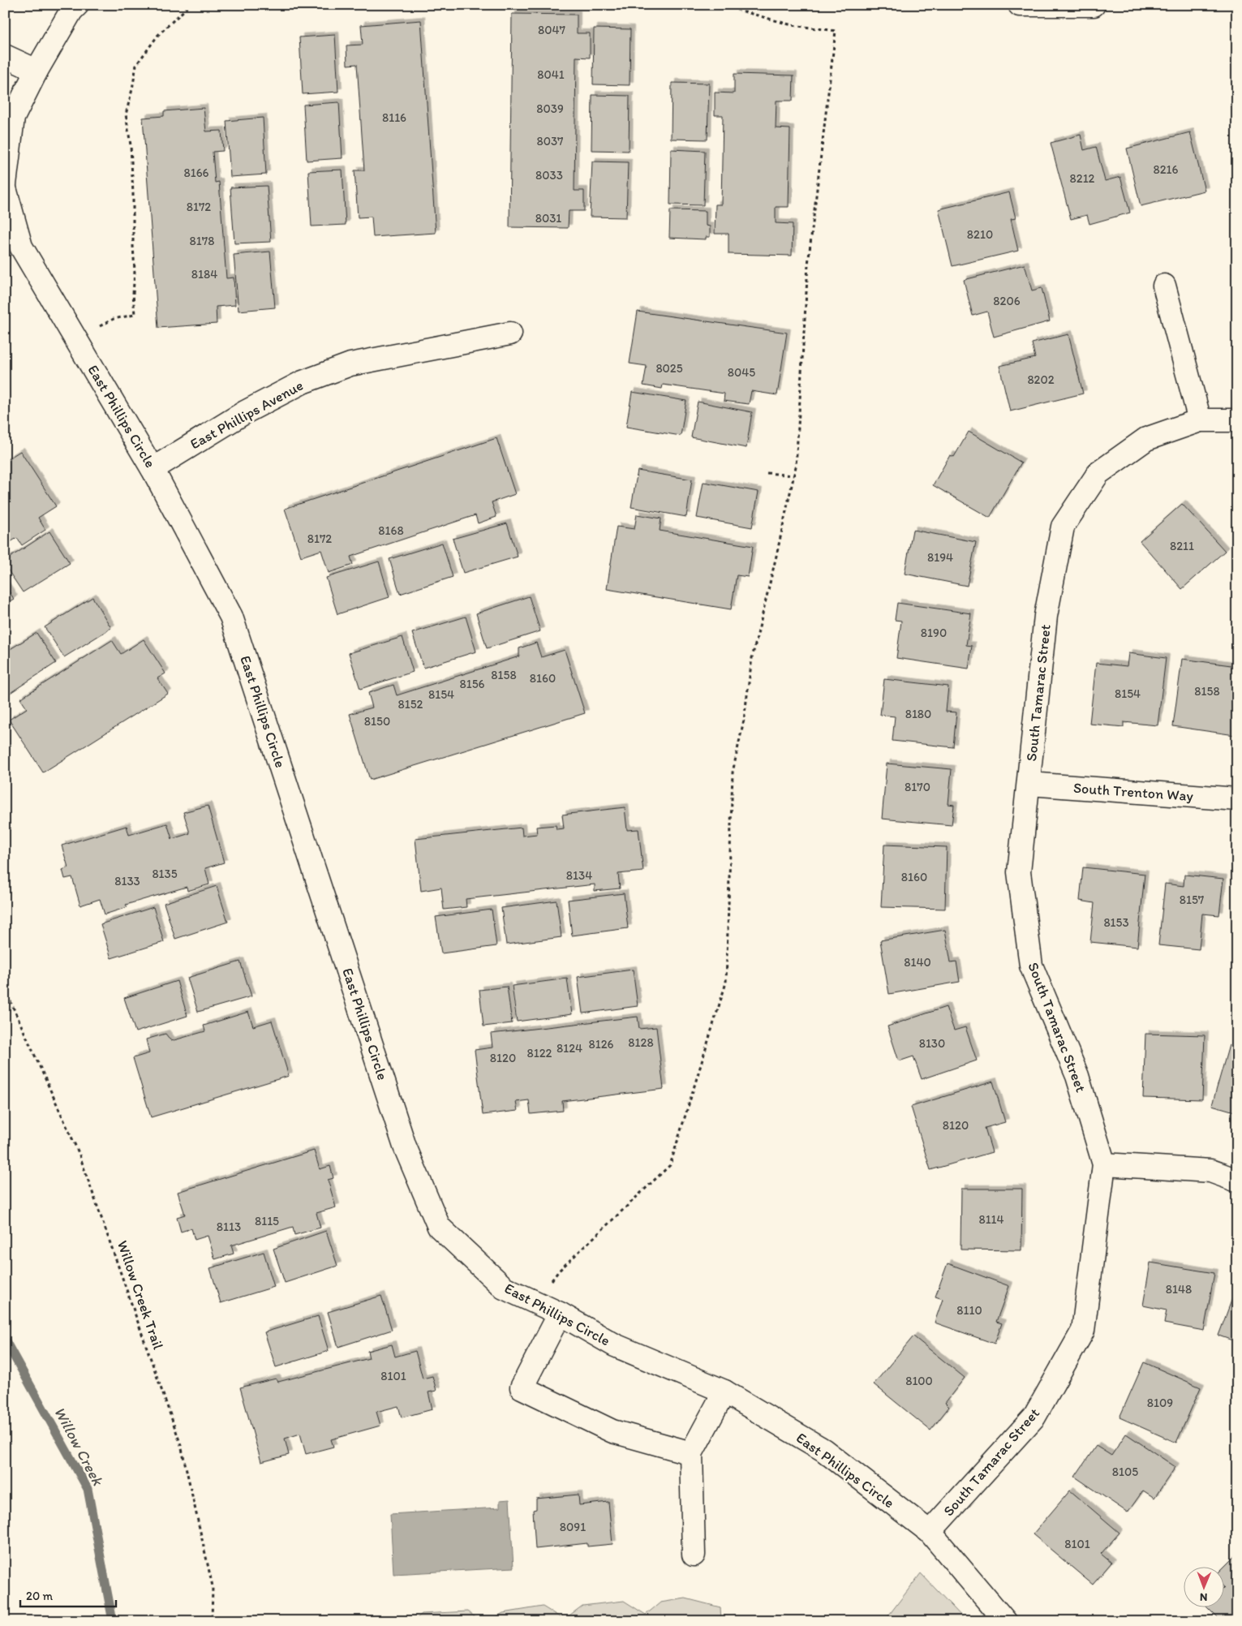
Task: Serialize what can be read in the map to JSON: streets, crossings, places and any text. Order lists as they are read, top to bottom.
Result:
{
  "streets": {
    "street": [
      "East Phillips Avenue",
      "East Phillips Circle",
      "South Tamarac Street",
      "South Trenton Way"
    ],
    "path": ["Willow Creek Trail"]
  },
  "crossings": [
    ["East Phillips Avenue", "East Phillips Circle"],
    ["East Phillips Circle", "South Tamarac Street"],
    ["South Tamarac Street", "South Trenton Way"]
  ],
  "water": ["Willow Creek"],
  "house_numbers": [
    "8047",
    "8041",
    "8039",
    "8116",
    "8037",
    "8216",
    "8166",
    "8033",
    "8212",
    "8172",
    "8031",
    "8210",
    "8178",
    "8184",
    "8206",
    "8025",
    "8045",
    "8202",
    "8168",
    "8172",
    "8211",
    "8194",
    "8190",
    "8158",
    "8160",
    "8156",
    "8158",
    "8154",
    "8154",
    "8152",
    "8180",
    "8150",
    "8170",
    "8135",
    "8134",
    "8160",
    "8133",
    "8157",
    "8153",
    "8140",
    "8128",
    "8130",
    "8126",
    "8124",
    "8122",
    "8120",
    "8120",
    "8114",
    "8115",
    "8113",
    "8148",
    "8110",
    "8101",
    "8100",
    "8109",
    "8105",
    "8091",
    "8101"
  ],
  "scale_bar": "20 m",
  "north": "bottom"
}
